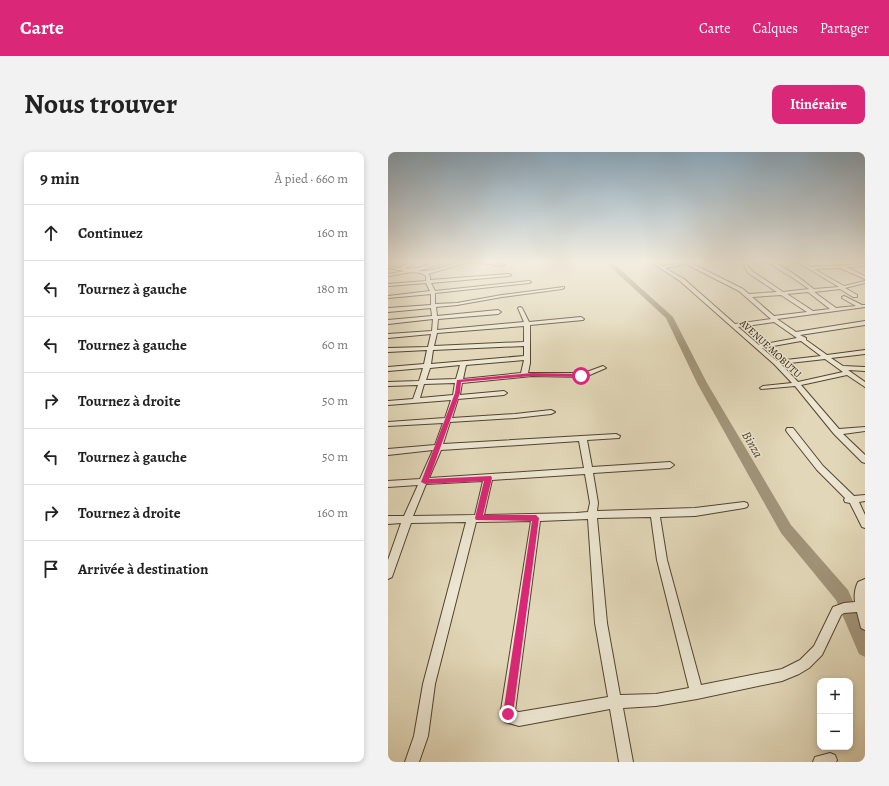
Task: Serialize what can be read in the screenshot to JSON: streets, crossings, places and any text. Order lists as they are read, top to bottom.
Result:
{
  "streets": {
    "street": ["AVENUE MOBUTU"]
  },
  "water": ["Binza"],
  "page": {
    "header": "Carte",
    "nav": ["Carte", "Calques", "Partager"],
    "title": "Nous trouver",
    "buttons": "Itinéraire",
    "heading": ["9 min", "À pied · 660 m"],
    "list": [
      ["Continuez", "160 m"],
      ["Tournez à gauche", "180 m"],
      ["Tournez à gauche", "60 m"],
      ["Tournez à droite", "50 m"],
      ["Tournez à gauche", "50 m"],
      ["Tournez à droite", "160 m"],
      "Arrivée à destination"
    ],
    "map_buttons": ["+", "−"]
  }
}
